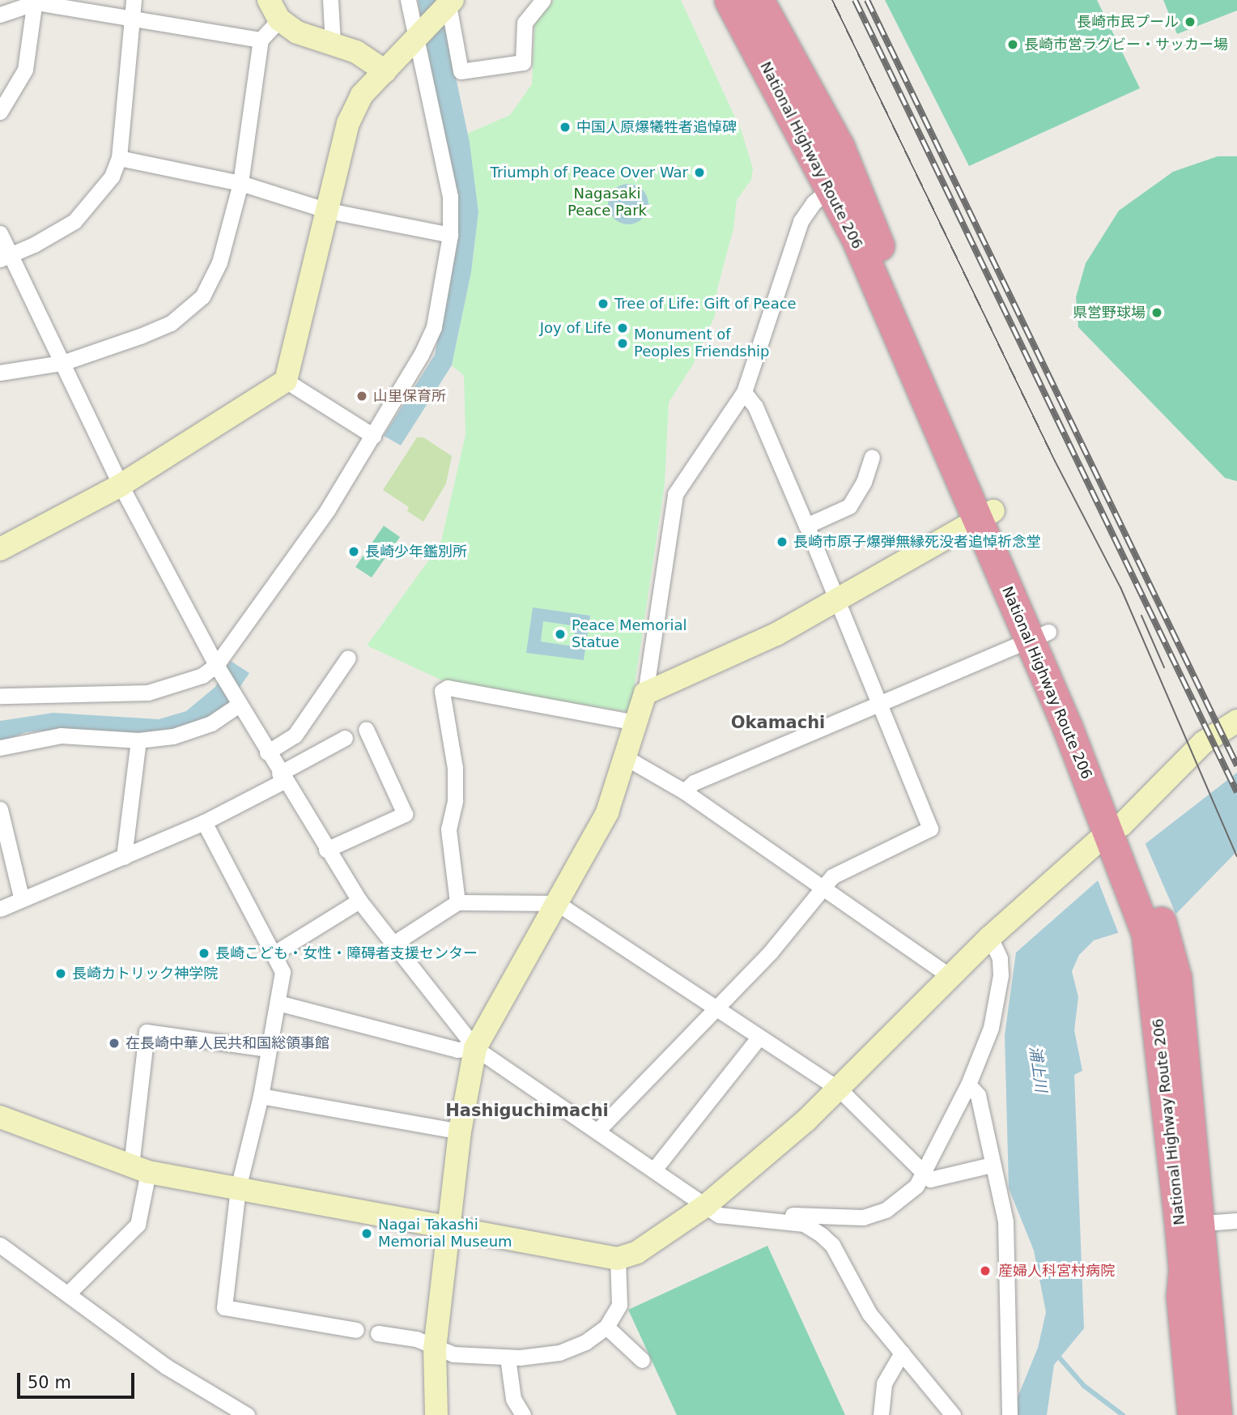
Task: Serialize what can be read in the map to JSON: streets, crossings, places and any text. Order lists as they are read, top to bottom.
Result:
{
  "streets": {
    "highway": ["National Highway Route 206"]
  },
  "districts": ["Okamachi", "Hashiguchimachi"],
  "water": ["浦上川"],
  "parks": ["Nagasaki Peace Park"],
  "places": [
    "長崎市民プール",
    "長崎市営ラグビー・サッカー場",
    "中国人原爆犧牲者追悼碑",
    "Triumph of Peace Over War",
    "Tree of Life: Gift of Peace",
    "県営野球場",
    "Joy of Life",
    "Monument of Peoples Friendship",
    "山里保育所",
    "長崎市原子爆弾無縁死没者追悼祈念堂",
    "長崎少年鑑別所",
    "Peace Memorial Statue",
    "長崎こども・女性・障碍者支援センター",
    "長崎カトリック神学院",
    "在長崎中華人民共和国総領事館",
    "Nagai Takashi Memorial Museum",
    "産婦人科宮村病院"
  ],
  "scale_bar": "50 m"
}
